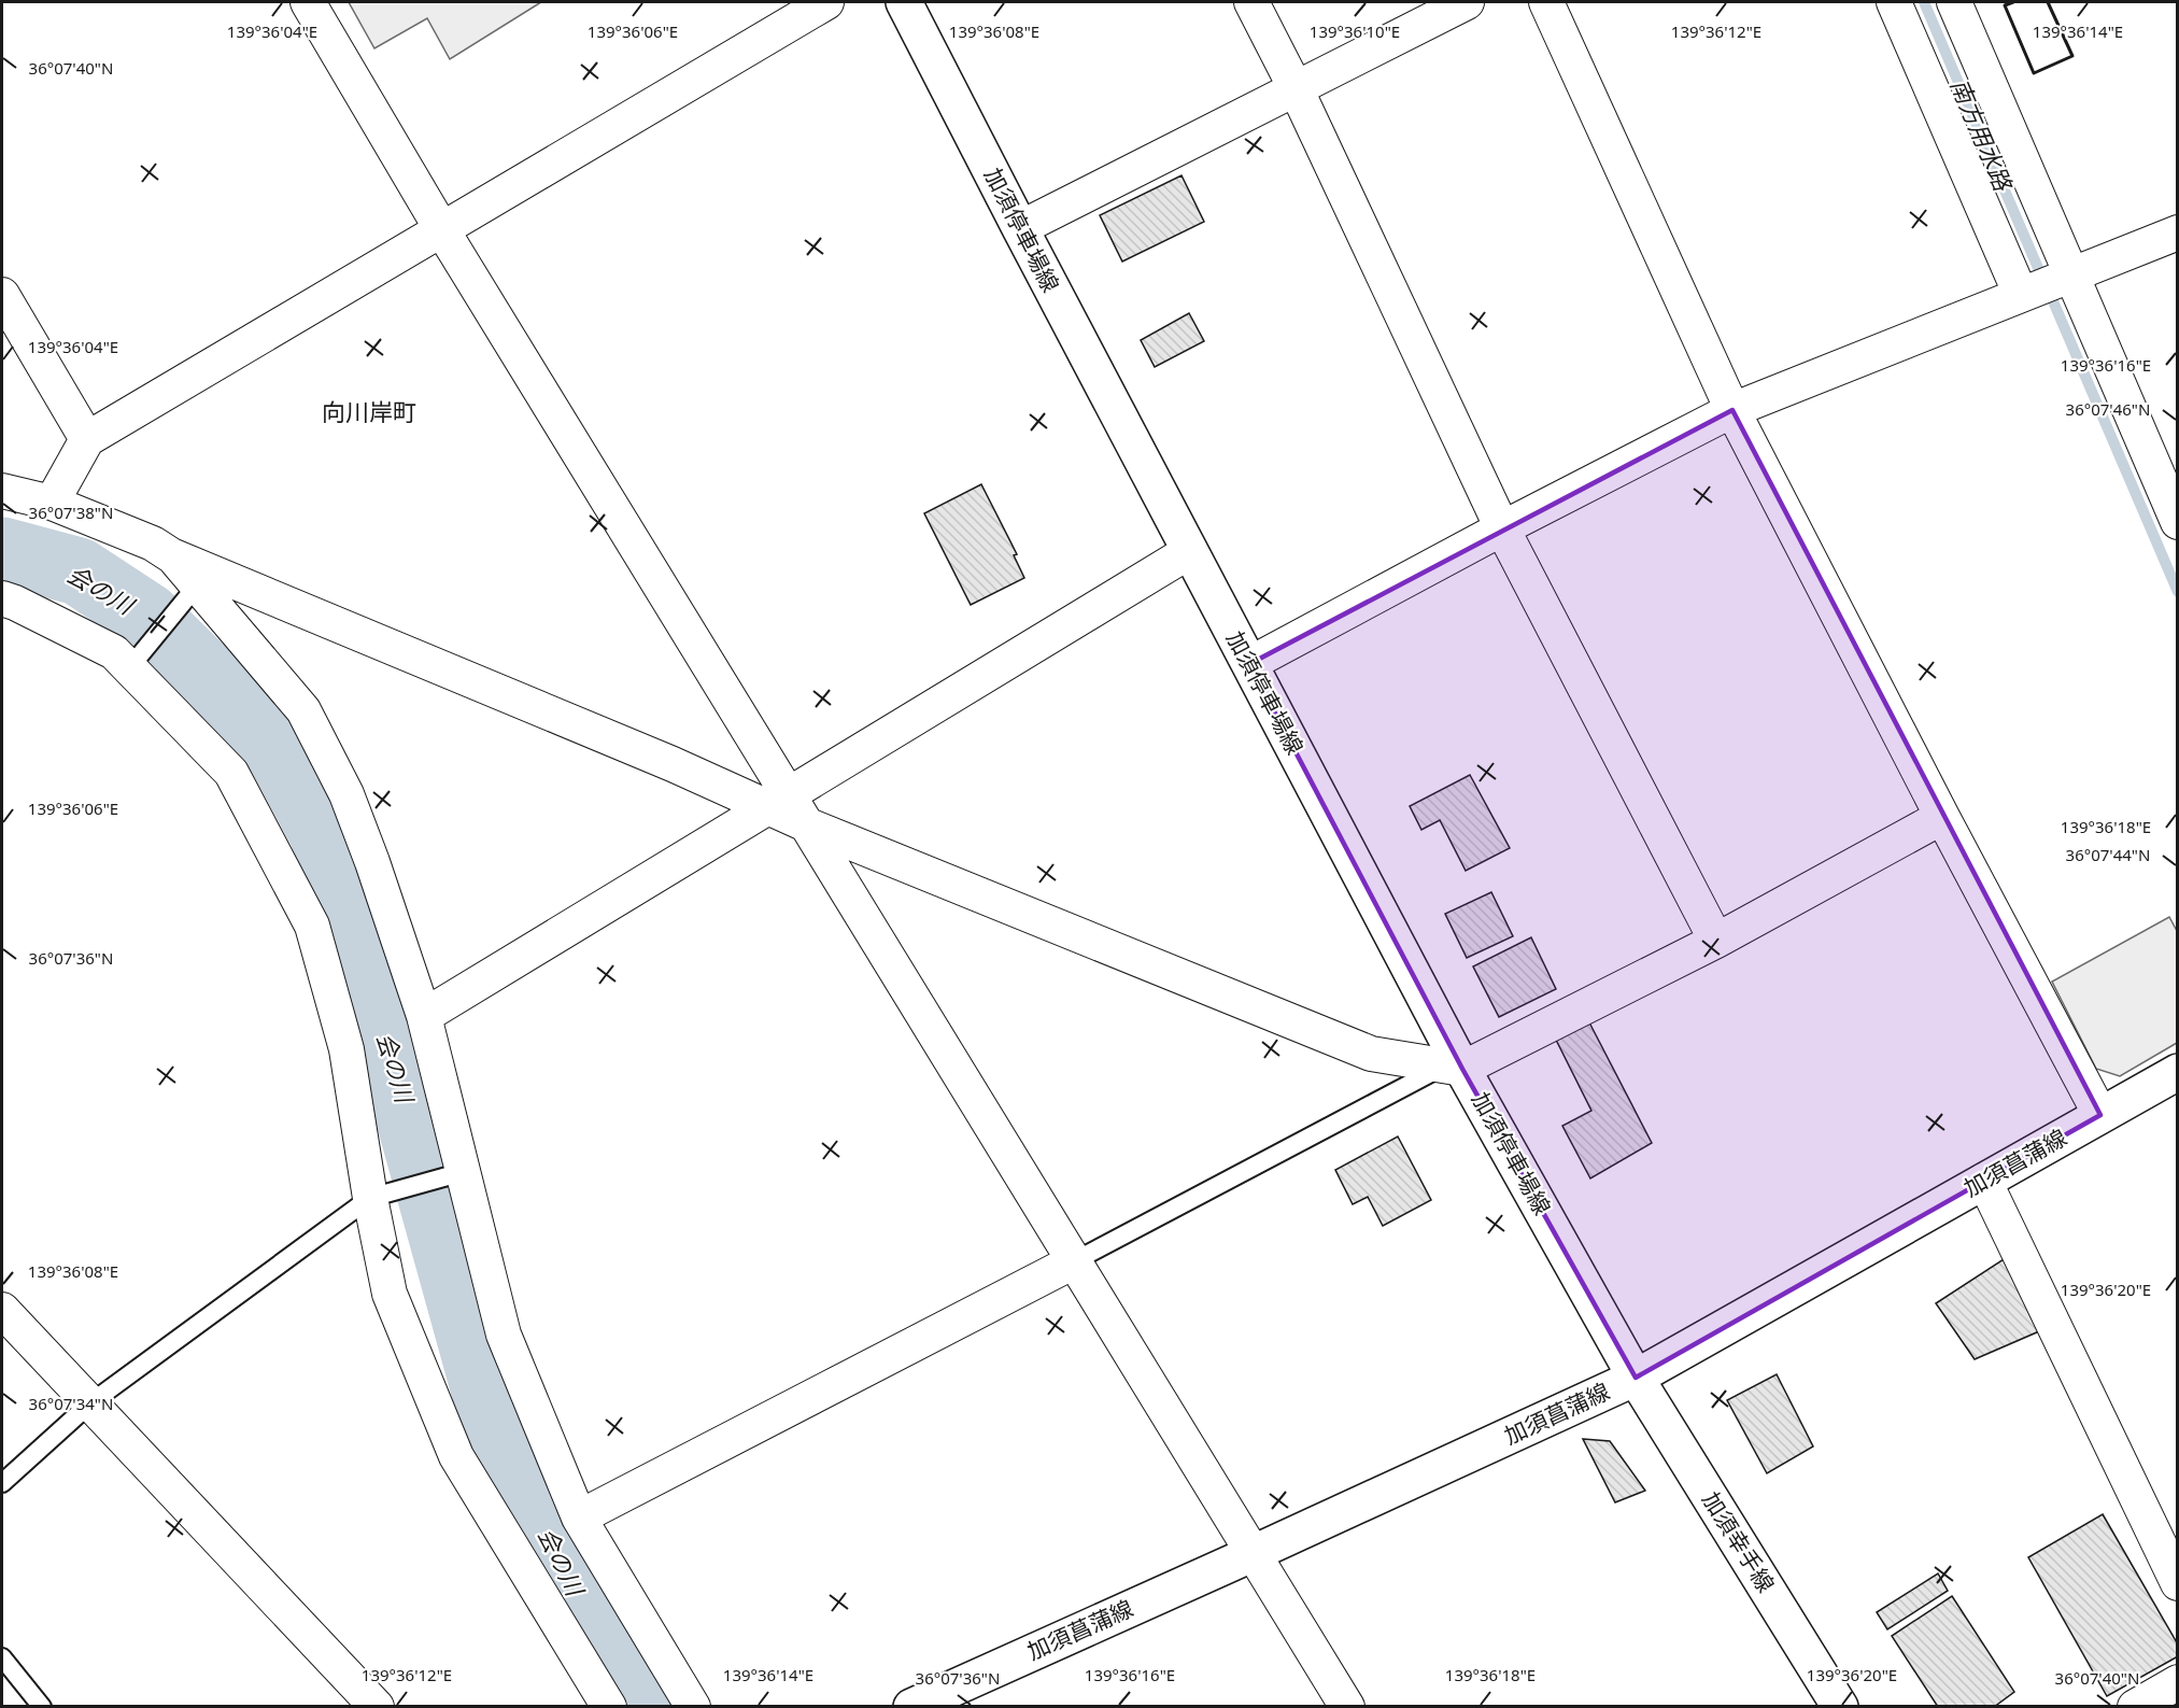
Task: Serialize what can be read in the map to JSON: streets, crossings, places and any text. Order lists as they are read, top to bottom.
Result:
{
  "streets": {
    "main road": ["加須停車場線", "加須菖蒲線", "加須幸手線"]
  },
  "crossings": [
    ["加須停車場線", "加須菖蒲線"],
    ["加須停車場線", "加須幸手線"],
    ["加須菖蒲線", "加須幸手線"]
  ],
  "districts": ["向川岸町"],
  "water": ["南方用水路", "会の川"],
  "coordinates": [
    "139°36'06\"E",
    "139°36'08\"E",
    "139°36'10\"E",
    "139°36'04\"E",
    "139°36'12\"E",
    "139°36'14\"E",
    "36°07'40\"N",
    "139°36'16\"E",
    "36°07'46\"N",
    "36°07'38\"N",
    "139°36'18\"E",
    "36°07'44\"N",
    "36°07'36\"N",
    "139°36'20\"E",
    "36°07'34\"N"
  ]
}
